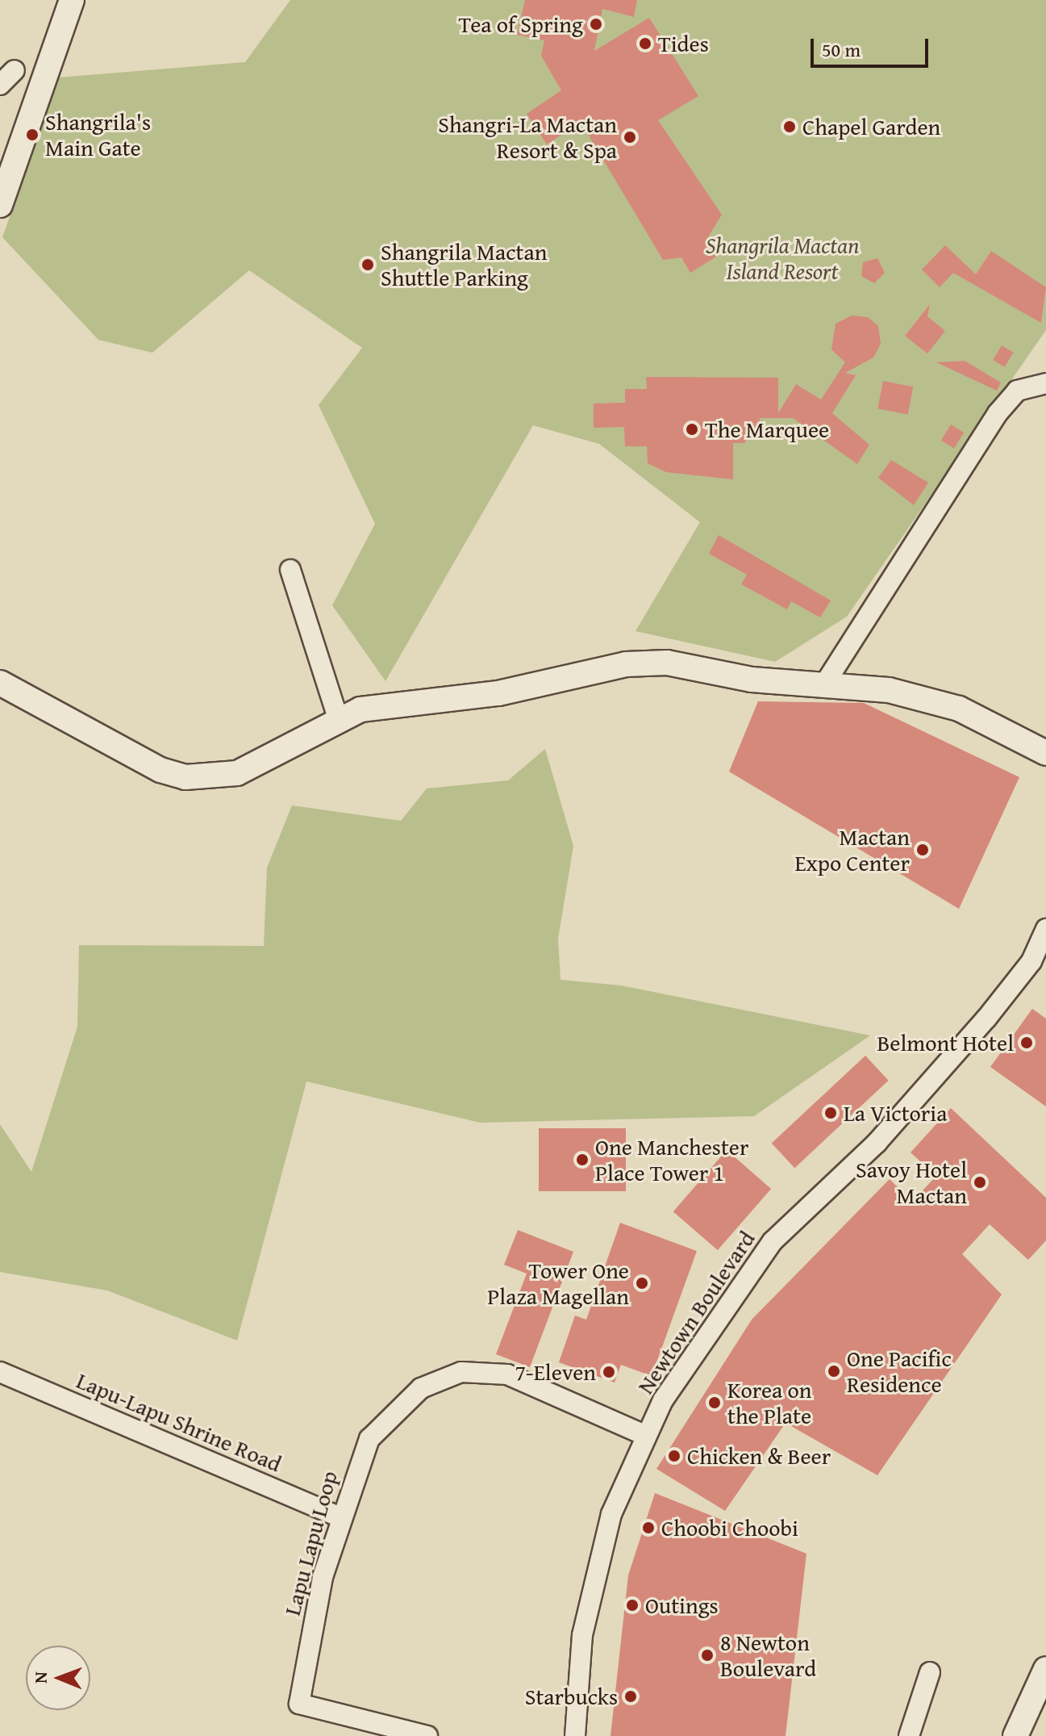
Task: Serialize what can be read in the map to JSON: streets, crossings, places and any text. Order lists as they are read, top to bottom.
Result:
{
  "streets": {
    "street": ["Newtown Boulevard", "Lapu-Lapu Shrine Road", "Lapu Lapu Loop"]
  },
  "crossings": [
    ["Newtown Boulevard", "Lapu Lapu Loop"],
    ["Lapu-Lapu Shrine Road", "Lapu Lapu Loop"]
  ],
  "parks": ["Shangrila Mactan Island Resort"],
  "places": [
    "Tea of Spring",
    "Tides",
    "Chapel Garden",
    "Shangrila's Main Gate",
    "Shangri-La Mactan Resort & Spa",
    "Shangrila Mactan Shuttle Parking",
    "The Marquee",
    "Mactan Expo Center",
    "Belmont Hotel",
    "La Victoria",
    "One Manchester Place Tower 1",
    "Savoy Hotel Mactan",
    "Tower One Plaza Magellan",
    "One Pacific Residence",
    "7-Eleven",
    "Korea on the Plate",
    "Chicken & Beer",
    "Choobi Choobi",
    "Outings",
    "8 Newton Boulevard",
    "Starbucks"
  ],
  "scale_bar": "50 m",
  "north": "left"
}
